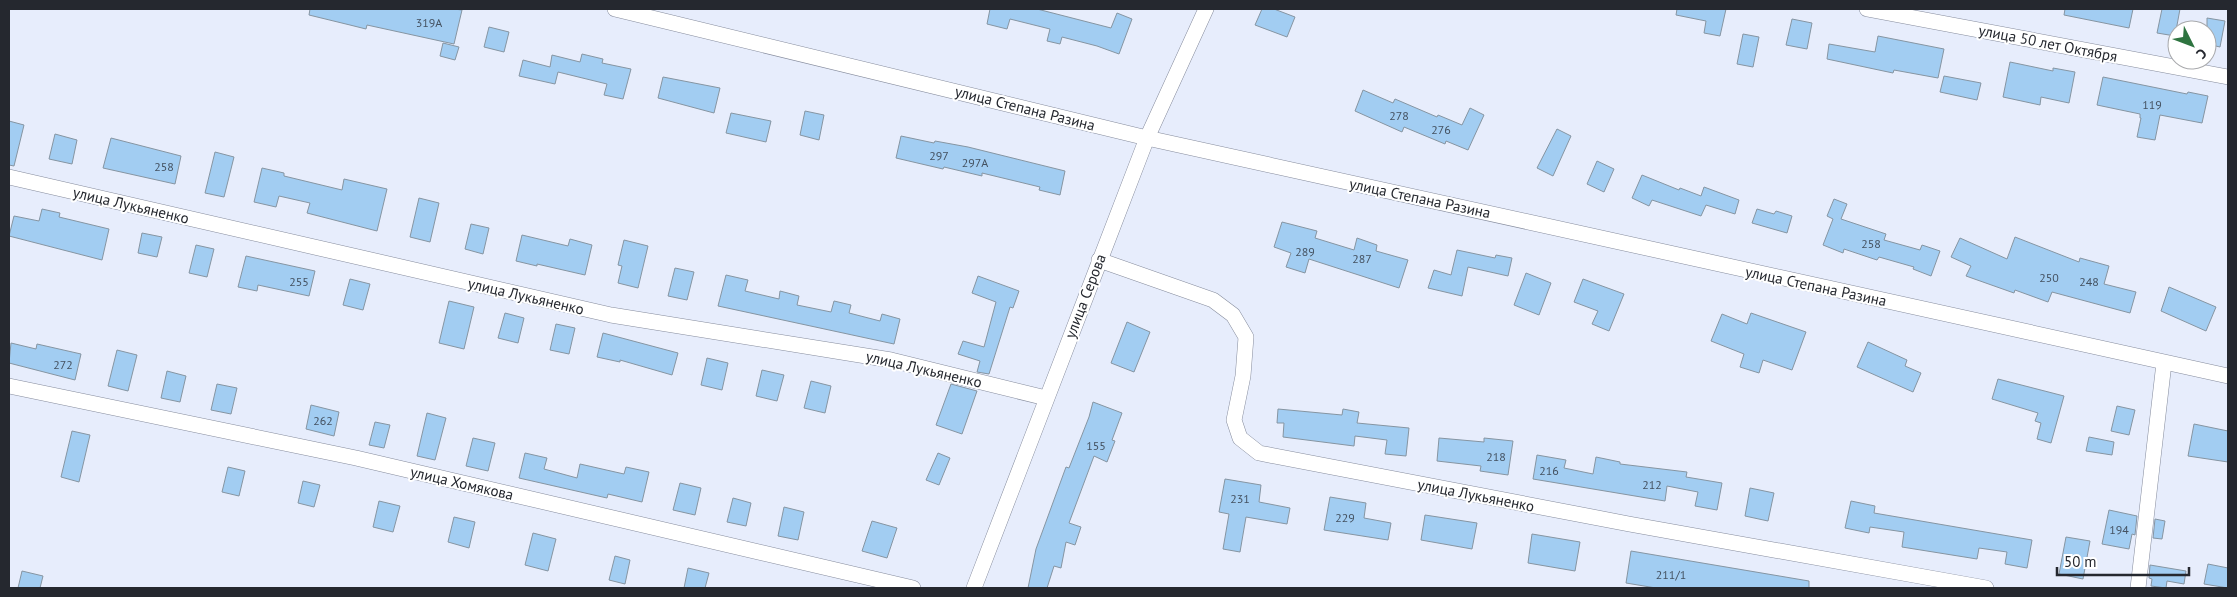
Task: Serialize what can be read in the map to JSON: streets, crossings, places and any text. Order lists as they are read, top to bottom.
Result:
{
  "streets": {
    "street": [
      "улица 50 лет Октября",
      "улица Степана Разина",
      "улица Лукьяненко",
      "улица Серова",
      "улица Хомякова"
    ]
  },
  "crossings": [
    ["улица Степана Разина", "улица Серова"],
    ["улица Лукьяненко", "улица Серова"]
  ],
  "house_numbers": [
    "319А",
    "119",
    "278",
    "276",
    "297",
    "297А",
    "258",
    "258",
    "289",
    "287",
    "250",
    "255",
    "248",
    "272",
    "262",
    "155",
    "218",
    "216",
    "212",
    "231",
    "229",
    "194",
    "211/1"
  ],
  "scale_bar": "50 m",
  "north": "bottom right"
}
